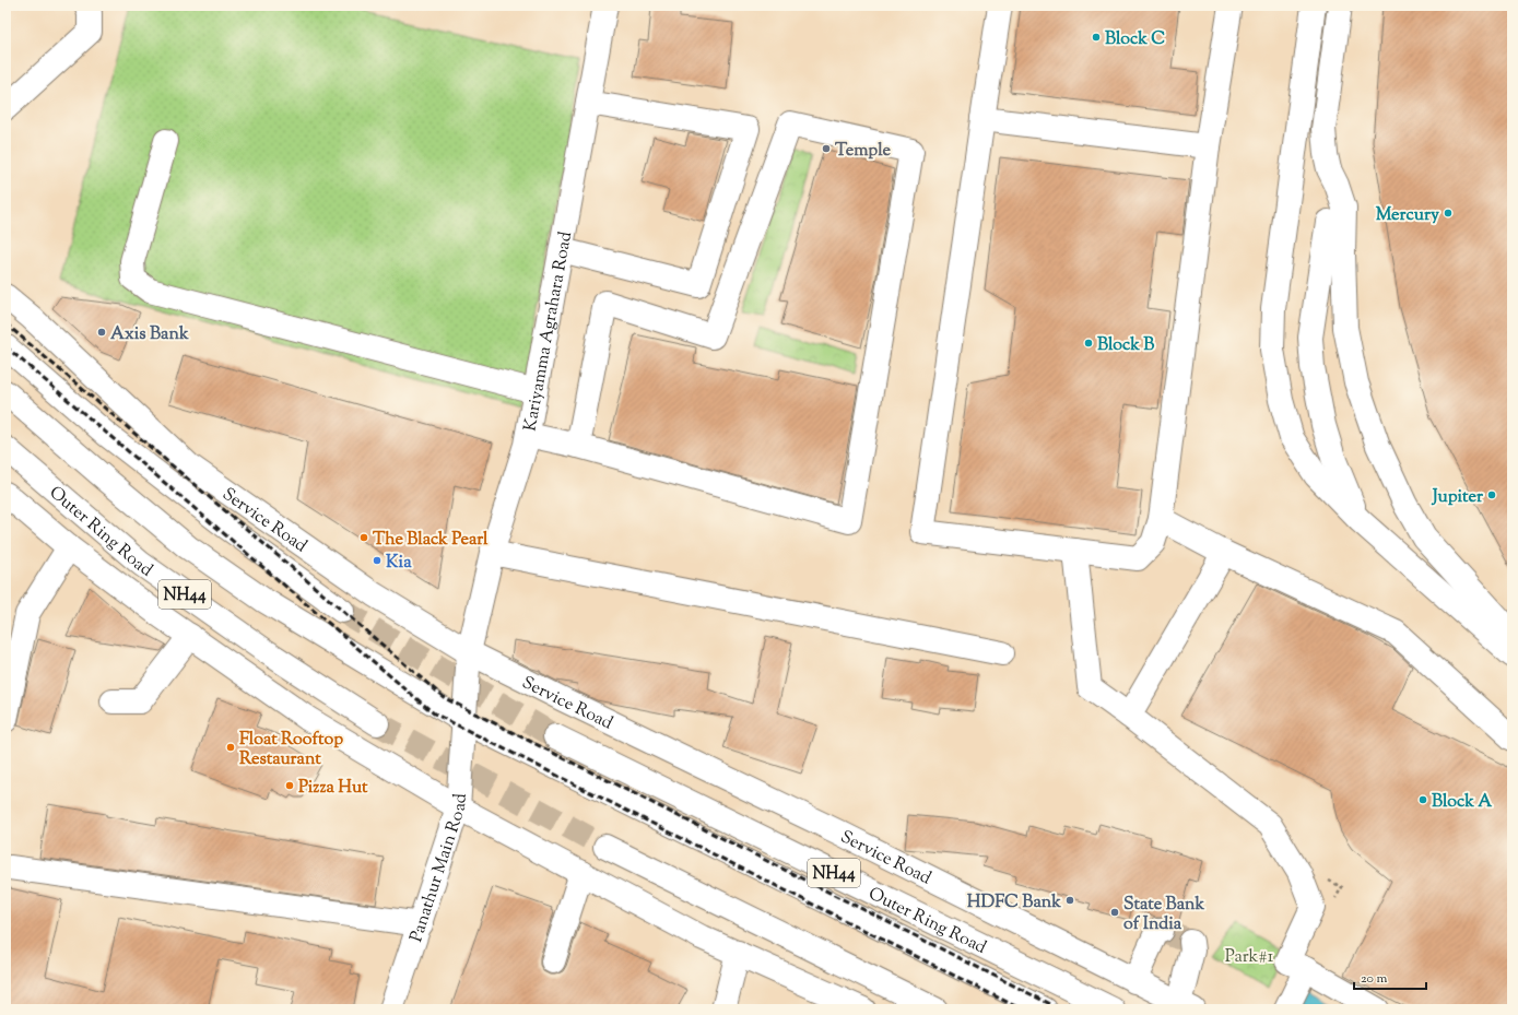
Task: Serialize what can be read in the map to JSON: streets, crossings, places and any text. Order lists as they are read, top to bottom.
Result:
{
  "streets": {
    "main road": [
      "Kariyamma Agrahara Road",
      "Service Road",
      "Outer Ring Road",
      "NH44",
      "Panathur Main Road"
    ]
  },
  "crossings": [
    ["Kariyamma Agrahara Road", "Service Road"],
    ["Kariyamma Agrahara Road", "Panathur Main Road"],
    ["Service Road", "Panathur Main Road"]
  ],
  "parks": ["Park#1"],
  "places": [
    "Block C",
    "Temple",
    "Mercury",
    "Axis Bank",
    "Block B",
    "Jupiter",
    "The Black Pearl",
    "Kia",
    "Float Rooftop Restaurant",
    "Pizza Hut",
    "Block A",
    "HDFC Bank",
    "State Bank of India"
  ],
  "scale_bar": "20 m"
}
